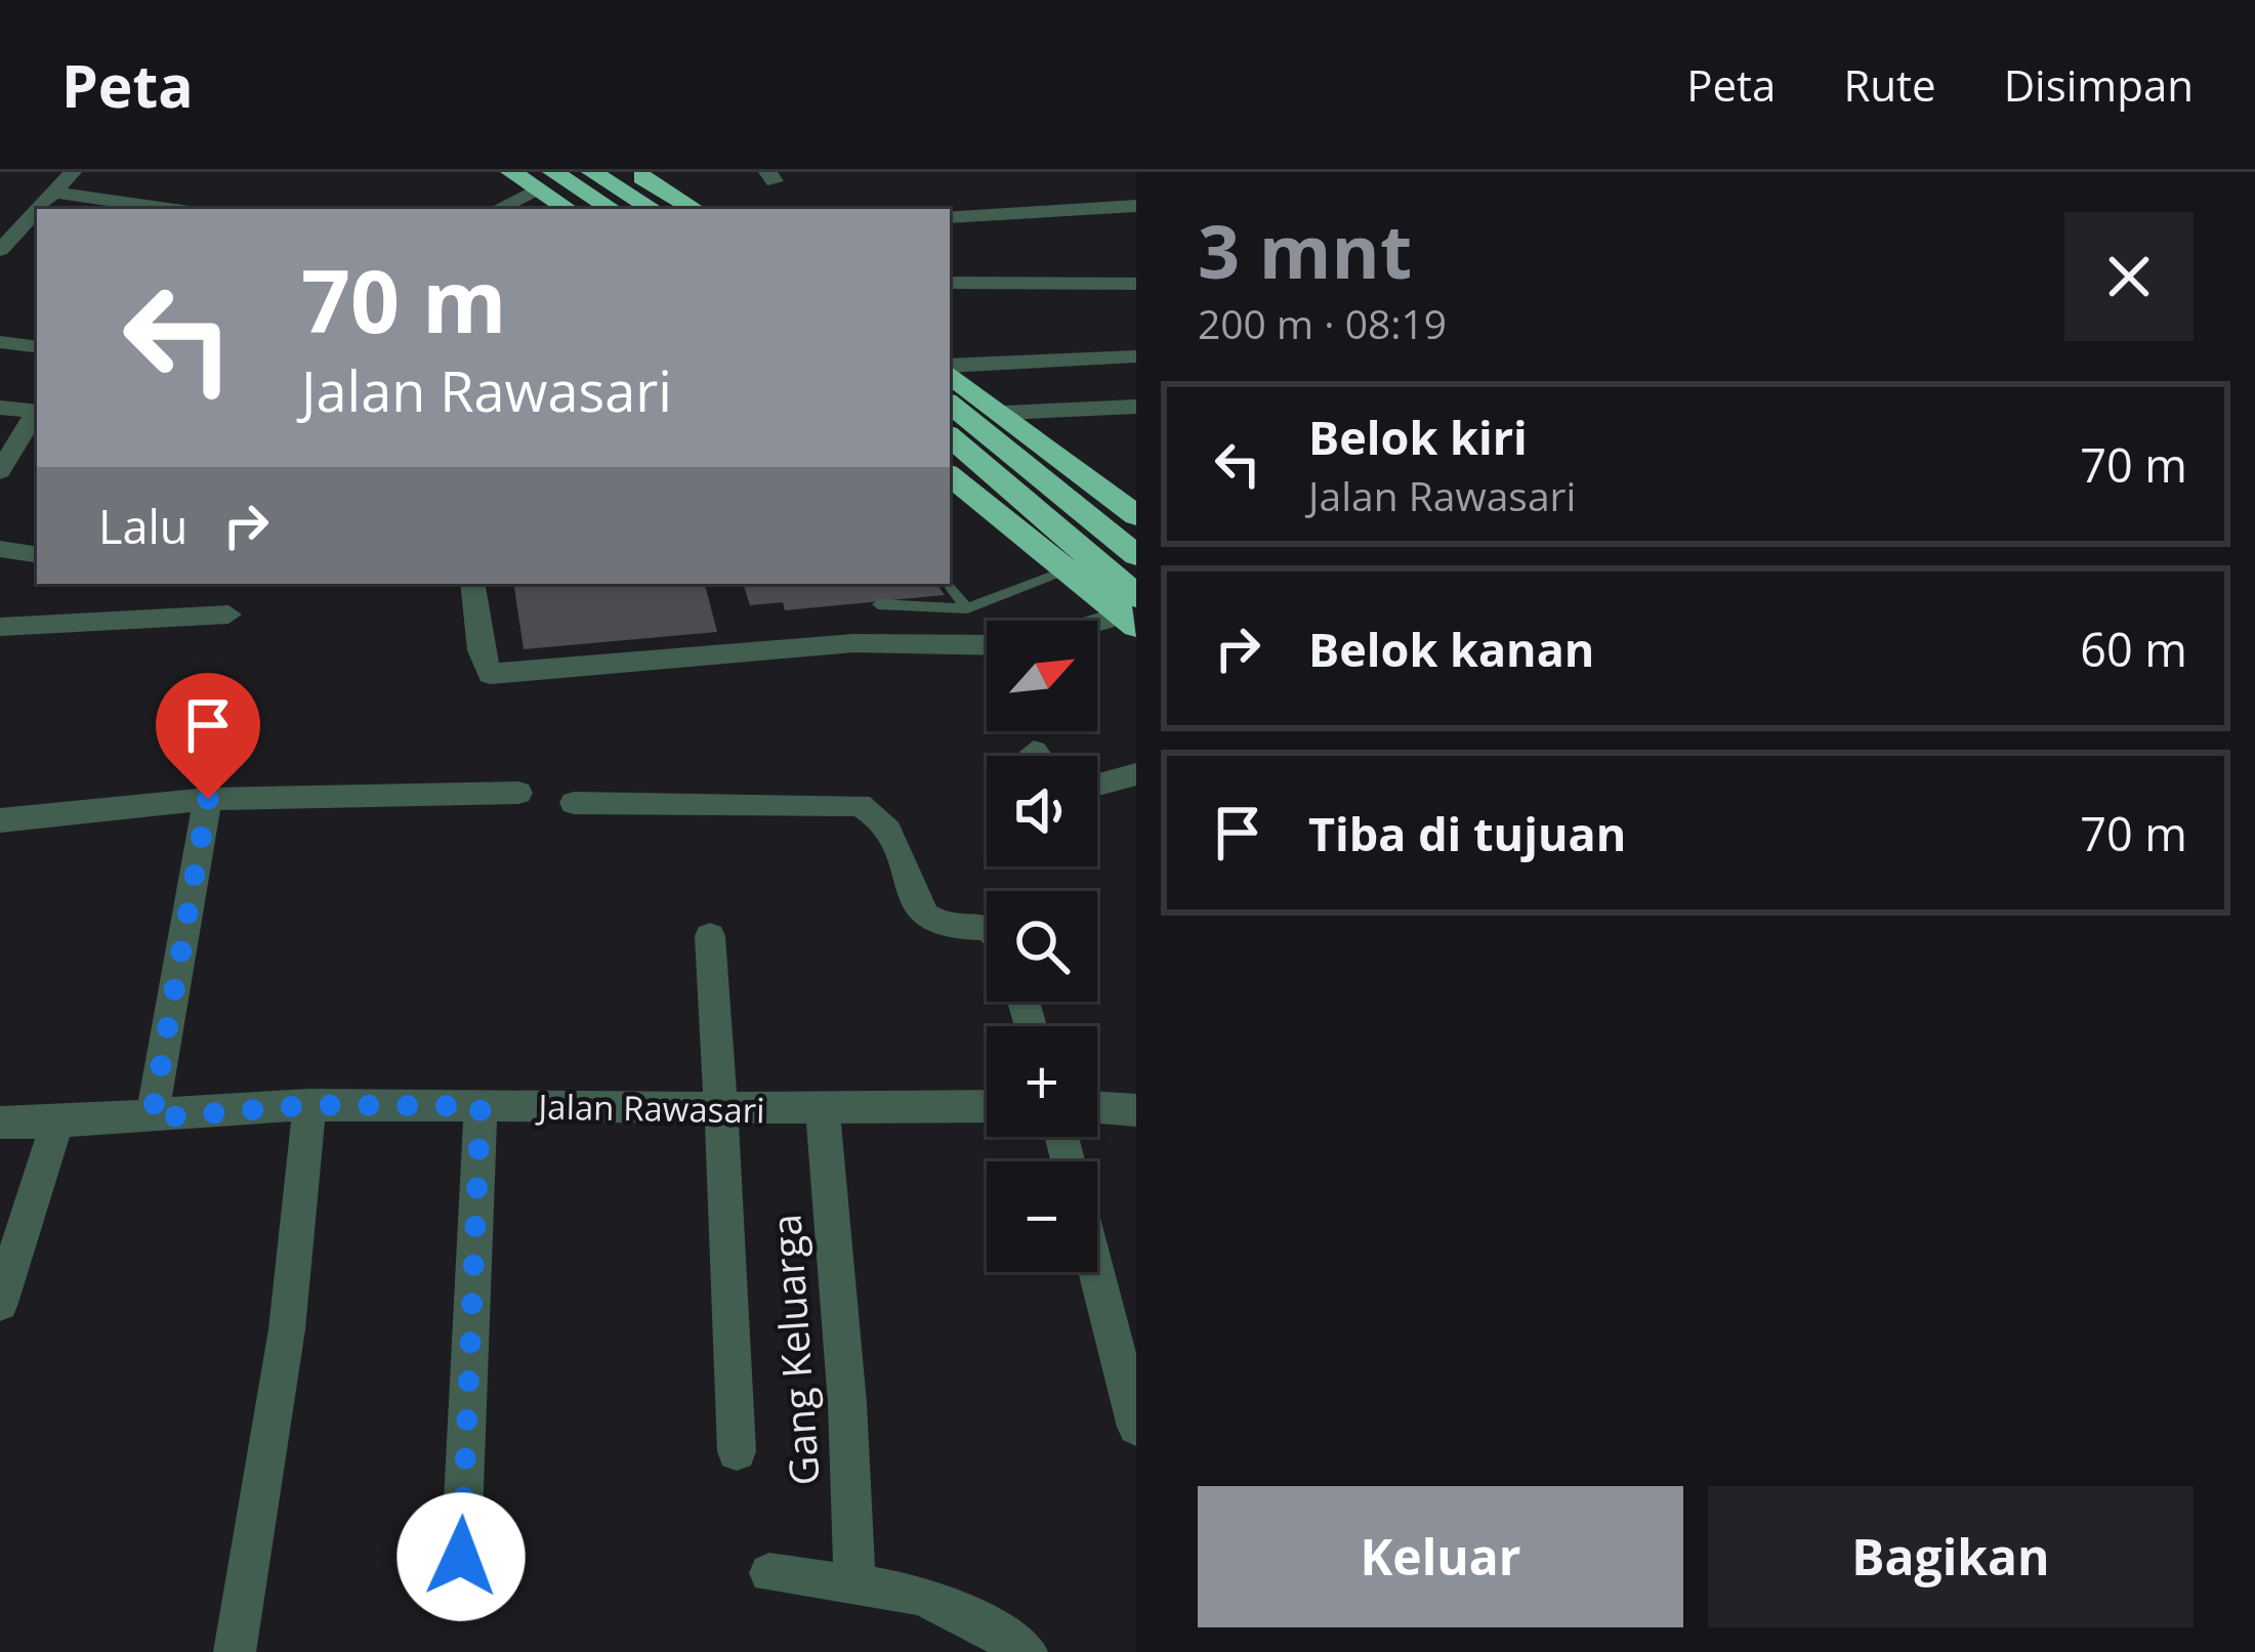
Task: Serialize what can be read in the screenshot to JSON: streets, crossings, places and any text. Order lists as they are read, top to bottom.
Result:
{
  "streets": {
    "street": ["Jalan Rawasari", "Gang Keluarga"]
  },
  "crossings": [
    ["Jalan Rawasari", "Gang Keluarga"]
  ],
  "north": "top right",
  "page": {
    "header": "Peta",
    "nav": ["Peta", "Rute", "Disimpan"],
    "heading": ["3 mnt", "200 m · 08:19"],
    "turn": ["70 m", "Jalan Rawasari"],
    "list": [
      {
        "name": "Belok kiri",
        "note": "Jalan Rawasari",
        "value": "70 m"
      },
      {
        "name": "Belok kanan",
        "value": "60 m"
      },
      {
        "name": "Tiba di tujuan",
        "value": "70 m"
      }
    ],
    "then": "Lalu",
    "map_buttons": ["+", "−"],
    "buttons": ["Keluar", "Bagikan"]
  }
}
